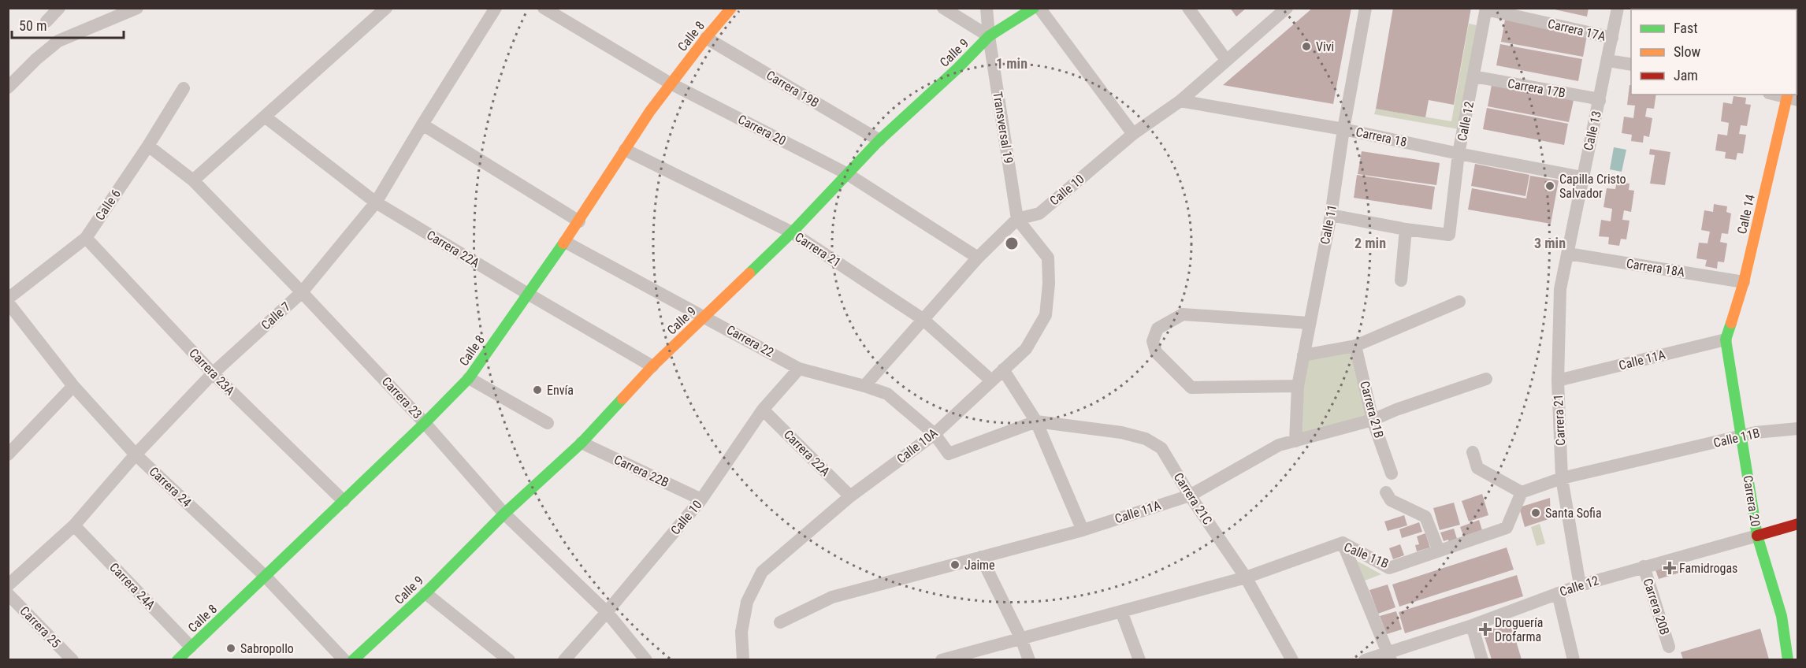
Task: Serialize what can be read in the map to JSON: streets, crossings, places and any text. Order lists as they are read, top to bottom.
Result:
{
  "streets": {
    "street": [
      "Carrera 17A",
      "Calle 8",
      "Calle 9",
      "Carrera 17B",
      "Carrera 19B",
      "Calle 12",
      "Transversal 19",
      "Carrera 20",
      "Calle 13",
      "Carrera 18",
      "Calle 10",
      "Calle 6",
      "Calle 14",
      "Calle 11",
      "Carrera 22A",
      "Carrera 21",
      "Carrera 18A",
      "Calle 7",
      "Carrera 22",
      "Calle 11A",
      "Carrera 23A",
      "Carrera 23",
      "Carrera 21B",
      "Calle 11B",
      "Calle 10A",
      "Carrera 22B",
      "Carrera 24",
      "Carrera 21C",
      "Carrera 24A",
      "Carrera 20B",
      "Carrera 25"
    ]
  },
  "crossings": [
    ["Carrera 17A", "Calle 12"],
    ["Carrera 17A", "Calle 13"],
    ["Calle 8", "Carrera 19B"],
    ["Calle 8", "Carrera 20"],
    ["Calle 8", "Carrera 22A"],
    ["Calle 8", "Carrera 21"],
    ["Calle 8", "Carrera 22"],
    ["Calle 8", "Carrera 23A"],
    ["Calle 8", "Carrera 23"],
    ["Calle 8", "Carrera 24"],
    ["Calle 8", "Carrera 24A"],
    ["Calle 9", "Carrera 19B"],
    ["Calle 9", "Transversal 19"],
    ["Calle 9", "Carrera 20"],
    ["Calle 9", "Carrera 22A"],
    ["Calle 9", "Carrera 21"],
    ["Calle 9", "Carrera 22"],
    ["Calle 9", "Carrera 23"],
    ["Calle 9", "Carrera 22B"],
    ["Carrera 17B", "Calle 12"],
    ["Carrera 17B", "Calle 13"],
    ["Calle 12", "Carrera 20"],
    ["Calle 12", "Carrera 18"],
    ["Calle 12", "Carrera 21"],
    ["Calle 12", "Carrera 20B"],
    ["Transversal 19", "Calle 10"],
    ["Transversal 19", "Calle 10A"],
    ["Carrera 20", "Calle 10"],
    ["Carrera 20", "Calle 14"],
    ["Carrera 20", "Calle 11A"],
    ["Carrera 20", "Calle 11B"],
    ["Calle 13", "Carrera 18"],
    ["Calle 13", "Carrera 21"],
    ["Calle 13", "Carrera 18A"],
    ["Carrera 18", "Calle 10"],
    ["Carrera 18", "Calle 11"],
    ["Calle 10", "Carrera 22A"],
    ["Calle 10", "Carrera 21"],
    ["Calle 10", "Carrera 22"],
    ["Calle 10", "Carrera 23"],
    ["Calle 10", "Calle 10A"],
    ["Calle 10", "Carrera 22B"],
    ["Calle 6", "Carrera 23A"],
    ["Calle 6", "Carrera 23"],
    ["Calle 14", "Carrera 18A"],
    ["Calle 14", "Calle 11A"],
    ["Calle 11", "Calle 11A"],
    ["Carrera 22A", "Calle 7"],
    ["Carrera 22A", "Calle 10A"],
    ["Carrera 21", "Carrera 18A"],
    ["Carrera 21", "Calle 11A"],
    ["Carrera 21", "Calle 11B"],
    ["Carrera 21", "Calle 10A"],
    ["Calle 7", "Carrera 23A"],
    ["Calle 7", "Carrera 23"],
    ["Calle 7", "Carrera 24"],
    ["Calle 7", "Carrera 24A"],
    ["Carrera 22", "Calle 10A"],
    ["Calle 11A", "Carrera 21B"],
    ["Calle 11A", "Carrera 21C"],
    ["Calle 11B", "Carrera 21C"]
  ],
  "places": {
    "other": [
      "Vivi",
      "Capilla Cristo Salvador",
      "Envía",
      "Santa Sofia",
      "Jaime",
      "Sabropollo"
    ],
    "health": ["Famidrogas", "Droguería Drofarma"]
  },
  "legend": ["Fast", "Slow", "Jam"],
  "scale_bar": "50 m",
  "rings": ["1 min", "2 min", "3 min"]
}
